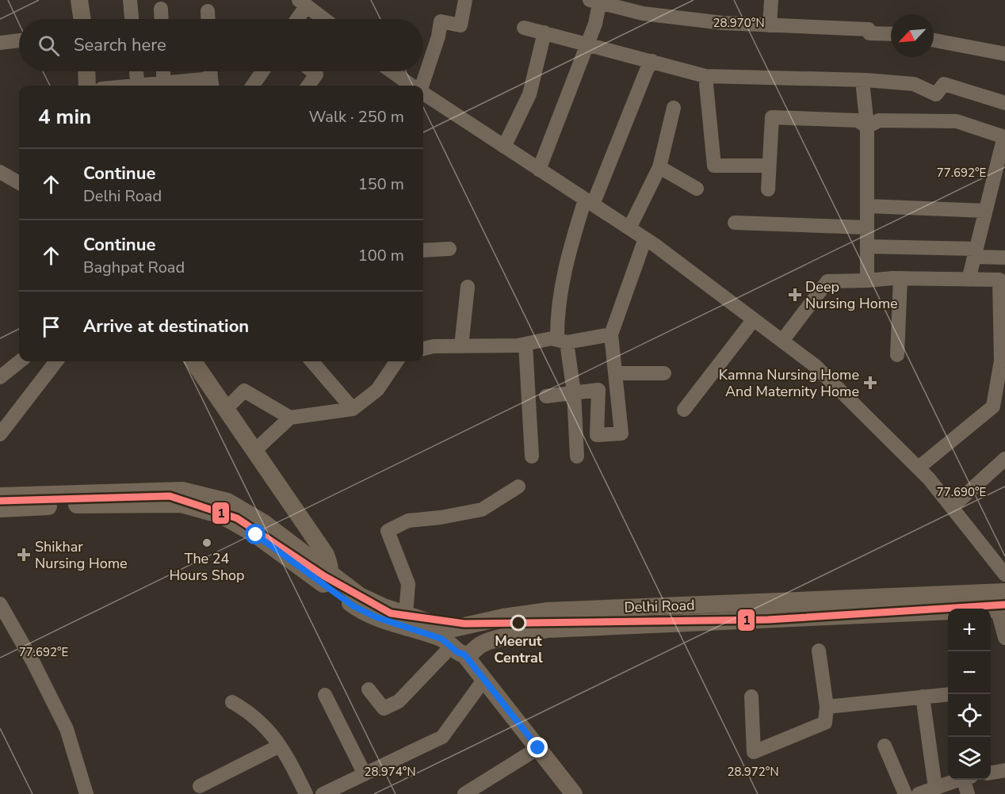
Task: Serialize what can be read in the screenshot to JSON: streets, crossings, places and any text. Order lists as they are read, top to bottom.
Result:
{
  "streets": {
    "main road": ["Delhi Road"]
  },
  "places": {
    "health": ["Deep Nursing Home", "Kamna Nursing Home And Maternity Home", "Shikhar Nursing Home"],
    "other": ["The 24 Hours Shop", "Meerut Central"]
  },
  "lines": ["transit line 1"],
  "north": "bottom left",
  "page": {
    "search": "Search here",
    "heading": ["4 min", "Walk · 250 m"],
    "list": [
      ["Continue", "Delhi Road", "150 m"],
      ["Continue", "Baghpat Road", "100 m"],
      "Arrive at destination"
    ],
    "map_buttons": ["+", "−"]
  },
  "coordinates": [
    "28.970°N",
    "77.692°E",
    "77.690°E",
    "28.974°N",
    "28.972°N"
  ]
}
